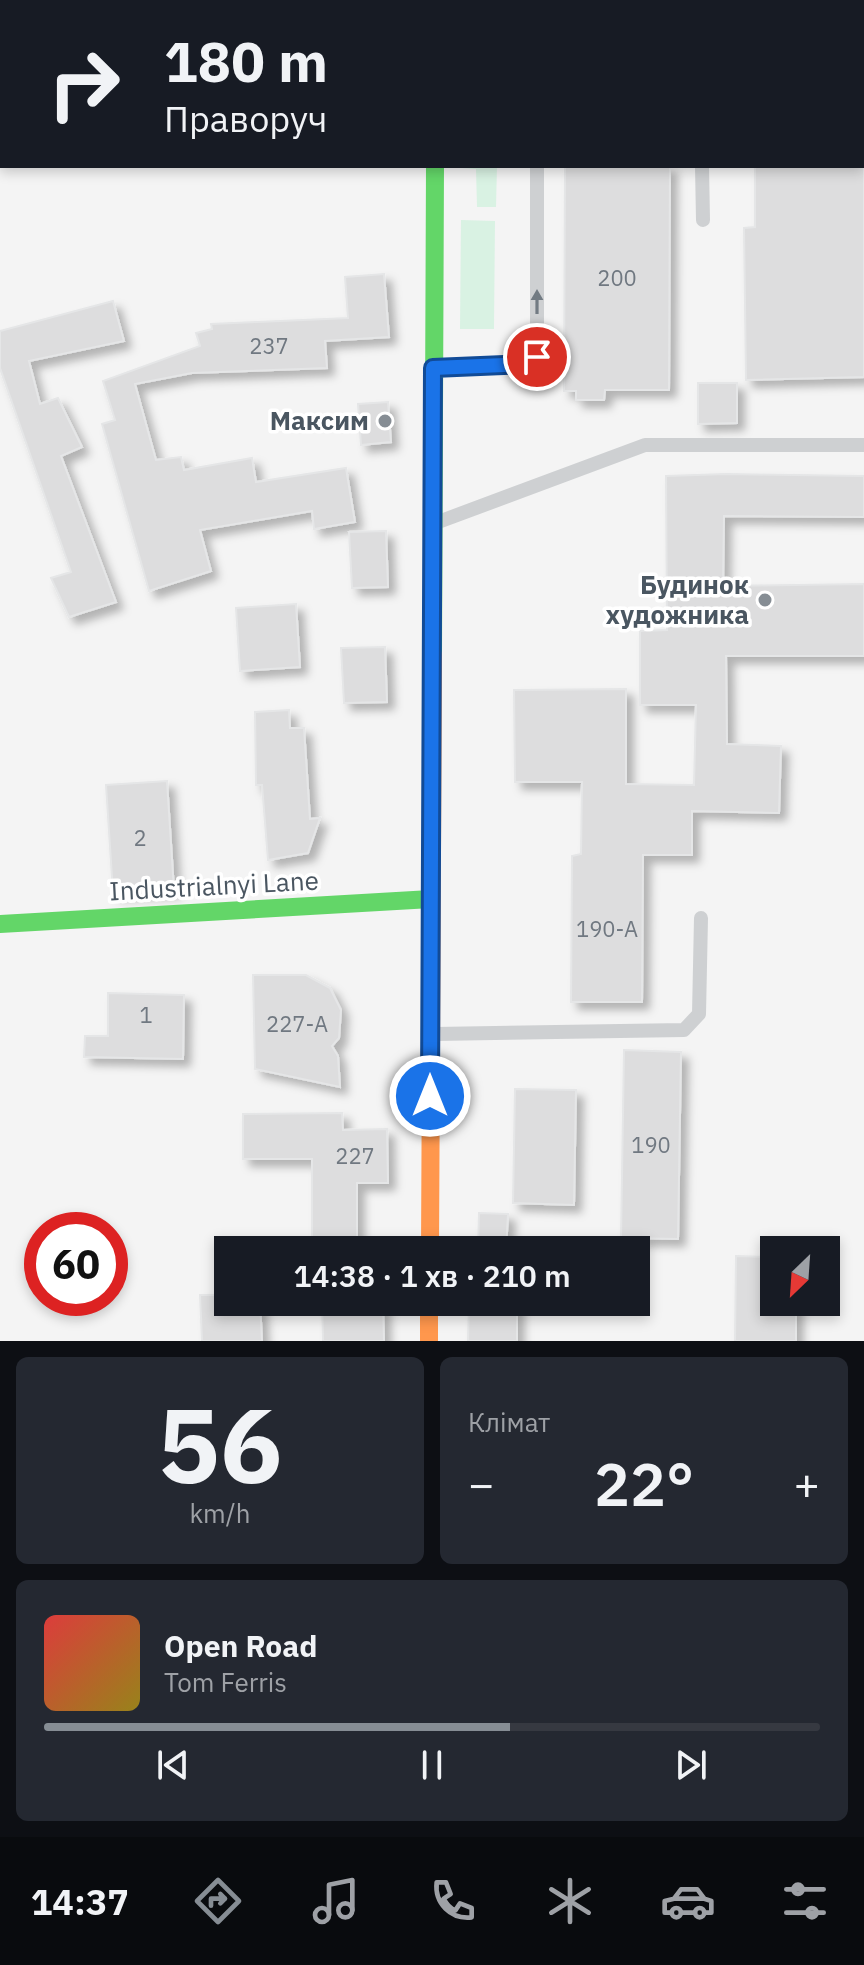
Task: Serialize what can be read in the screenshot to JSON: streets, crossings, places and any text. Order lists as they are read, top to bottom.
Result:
{
  "streets": {
    "main road": ["Industrialnyi Lane"]
  },
  "places": ["Максим", "Будинок художника"],
  "house_numbers": [
    "200",
    "237",
    "2",
    "190-А",
    "1",
    "227-А",
    "190",
    "227"
  ],
  "north": "bottom left",
  "page": {
    "turn": ["180 m", "Праворуч"],
    "limit": "60",
    "trip": "14:38 · 1 хв · 210 m",
    "tile": [
      ["56", "km/h"],
      "Клімат"
    ],
    "heat": ["−", "22°", "+"],
    "song": ["Open Road", "Tom Ferris"],
    "tabs": "14:37"
  }
}
